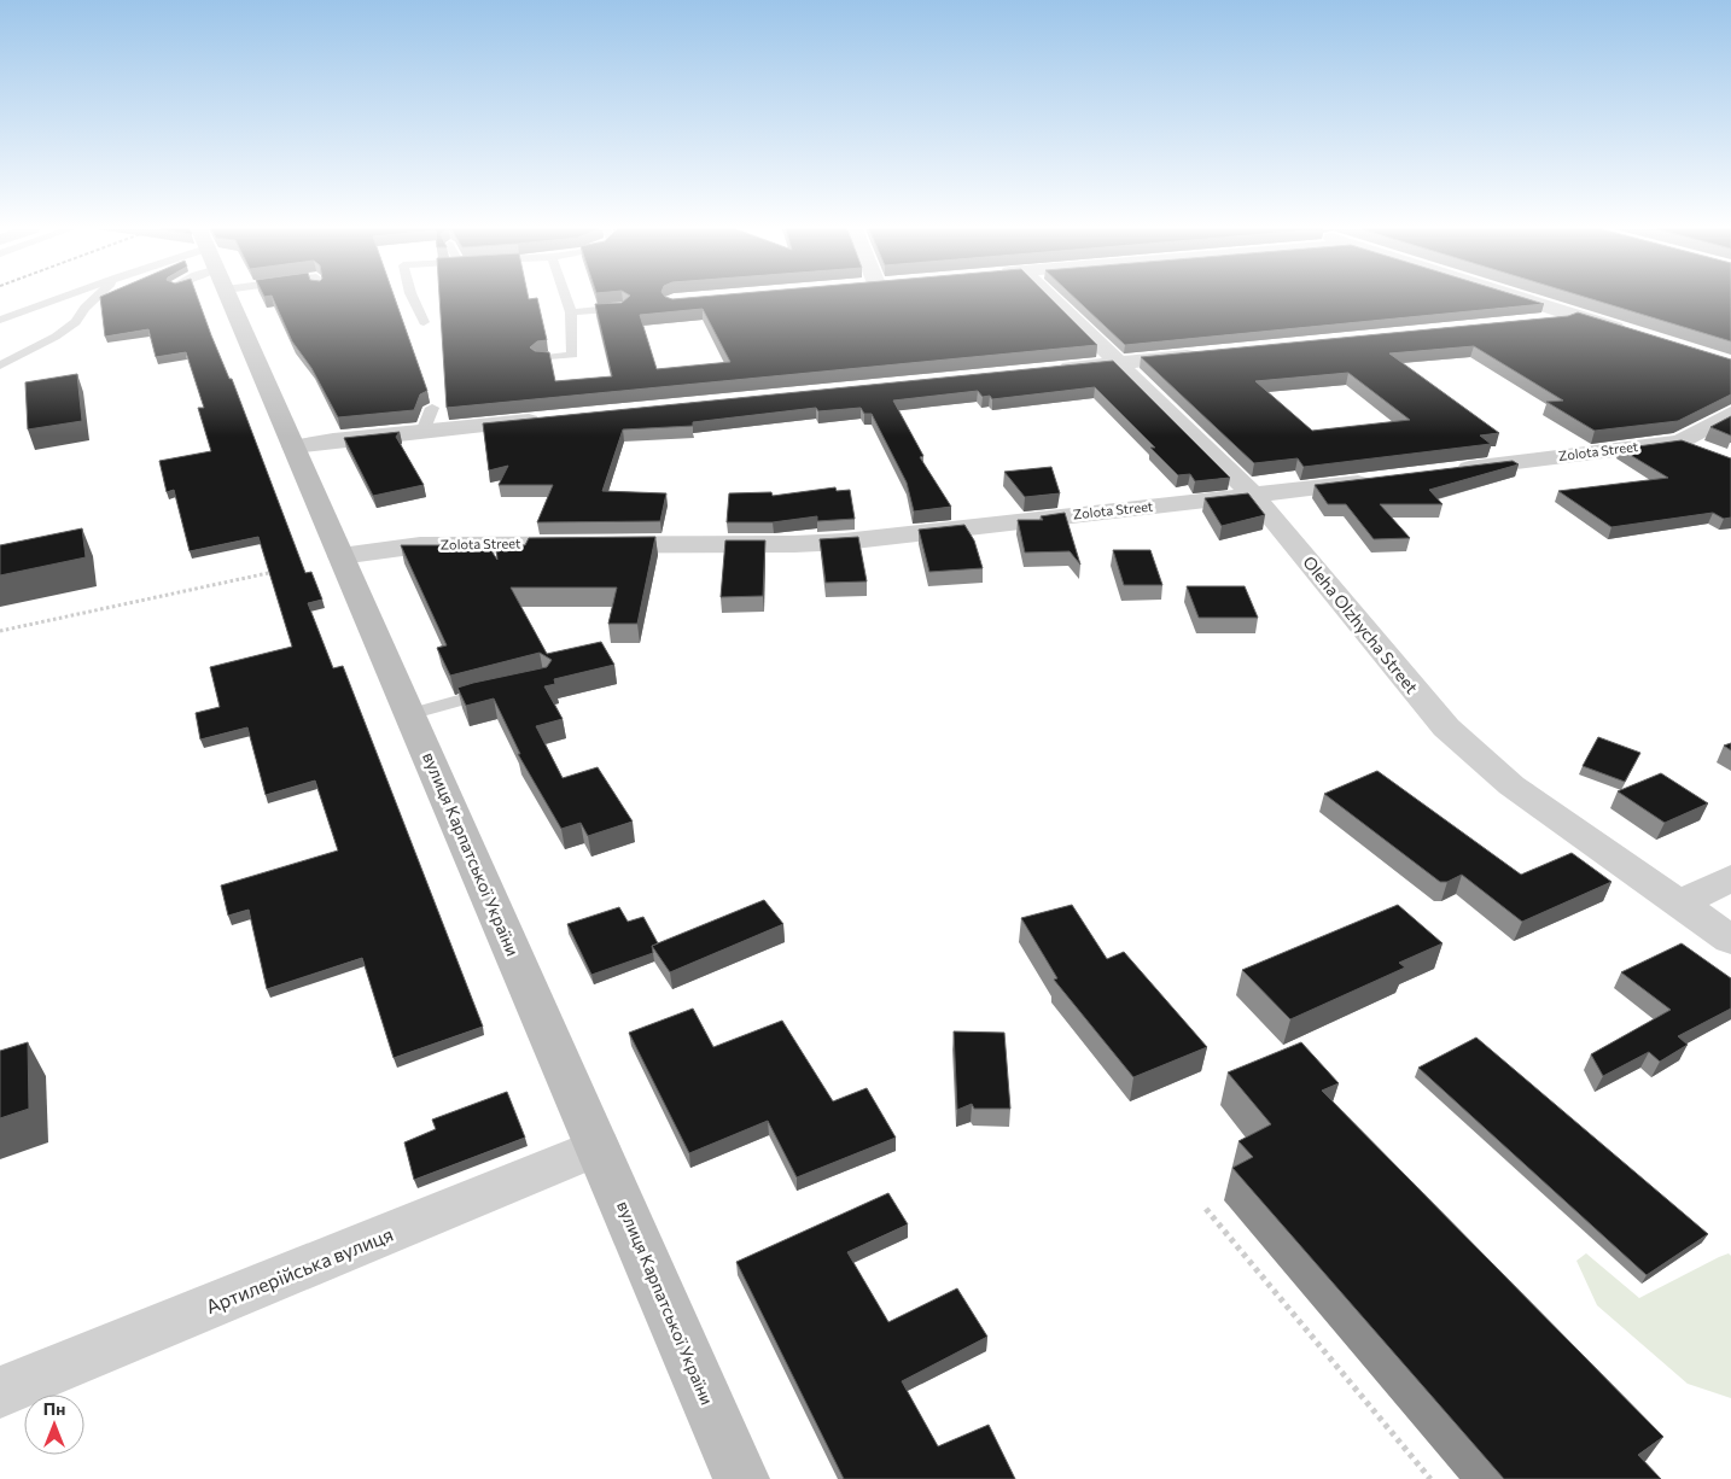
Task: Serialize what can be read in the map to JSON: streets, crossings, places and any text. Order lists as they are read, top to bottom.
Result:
{
  "streets": {
    "main road": ["вулиця Карпатської України"],
    "street": ["Zolota Street", "Oleha Olzhycha Street", "Артилерійська вулиця"]
  },
  "crossings": [
    ["Zolota Street", "Oleha Olzhycha Street"],
    ["Zolota Street", "вулиця Карпатської України"],
    ["вулиця Карпатської України", "Артилерійська вулиця"]
  ],
  "north": "top"
}
